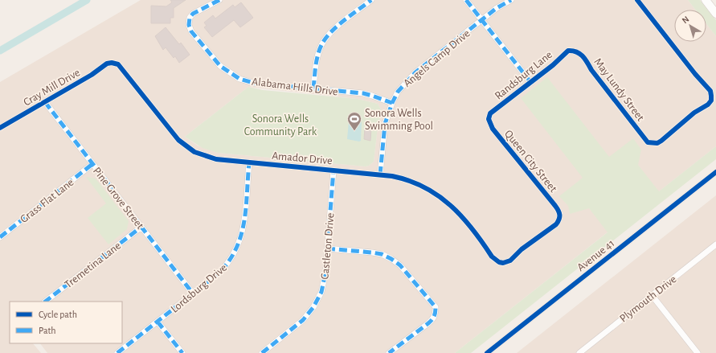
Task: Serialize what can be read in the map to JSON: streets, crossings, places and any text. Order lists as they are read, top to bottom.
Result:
{
  "streets": {
    "street": [
      "Angels Camp Drive",
      "Randsburg Lane",
      "Alabama Hills Drive",
      "Cray Mill Drive",
      "May Lundy Street",
      "Amador Drive",
      "Queen City Street",
      "Pine Grove Street",
      "Grass Flat Lane",
      "Castleton Drive",
      "Avenue 41",
      "Tremetina Lane",
      "Lordsburg Drive",
      "Plymouth Drive"
    ]
  },
  "crossings": [
    ["Angels Camp Drive", "Alabama Hills Drive"],
    ["Angels Camp Drive", "Amador Drive"],
    ["Randsburg Lane", "May Lundy Street"],
    ["Randsburg Lane", "Queen City Street"],
    ["Cray Mill Drive", "Amador Drive"],
    ["Cray Mill Drive", "Pine Grove Street"],
    ["Amador Drive", "Queen City Street"],
    ["Amador Drive", "Castleton Drive"],
    ["Amador Drive", "Lordsburg Drive"],
    ["Pine Grove Street", "Grass Flat Lane"],
    ["Pine Grove Street", "Tremetina Lane"],
    ["Pine Grove Street", "Lordsburg Drive"]
  ],
  "parks": ["Sonora Wells Community Park"],
  "places": {
    "sports": ["Sonora Wells Swimming Pool"]
  },
  "legend": ["Cycle path", "Path"],
  "north": "top left"
}
